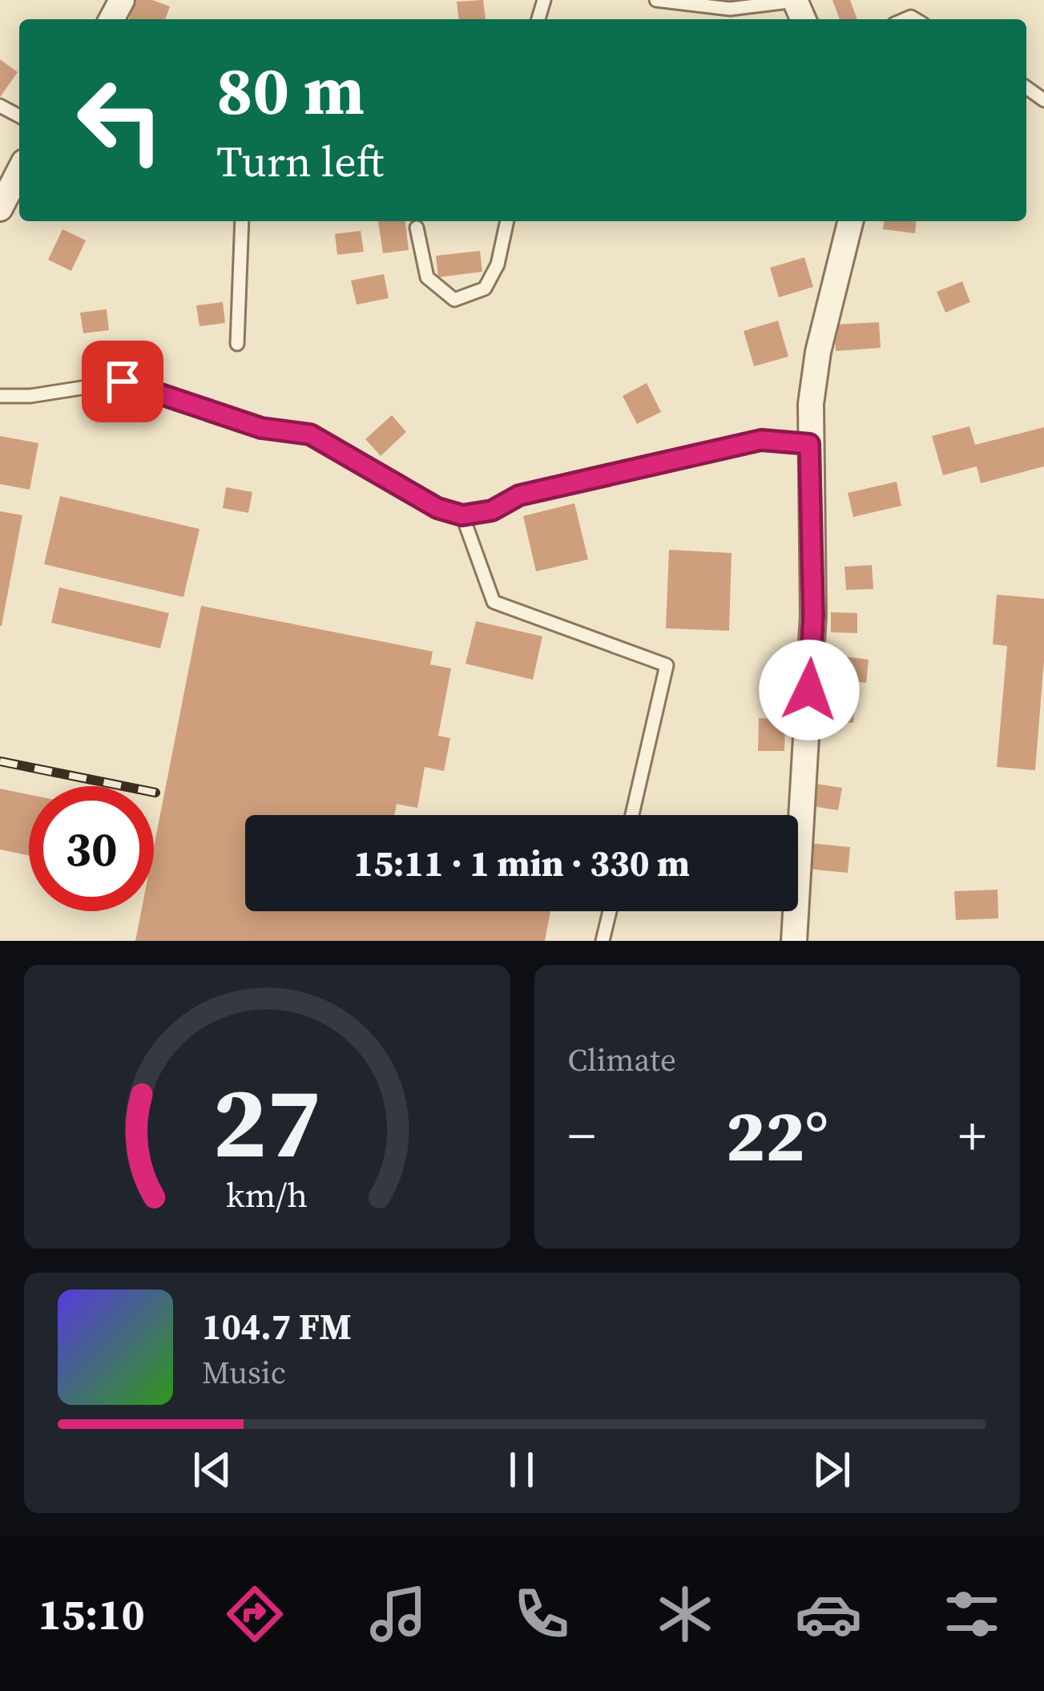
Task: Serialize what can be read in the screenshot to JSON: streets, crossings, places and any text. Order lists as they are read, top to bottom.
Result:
{
  "page": {
    "turn": ["80 m", "Turn left"],
    "limit": "30",
    "trip": "15:11 · 1 min · 330 m",
    "tile": "Climate",
    "heat": ["−", "22°", "+"],
    "song": ["104.7 FM", "Music"],
    "tabs": "15:10",
    "gauge": ["27", "km/h"]
  }
}
